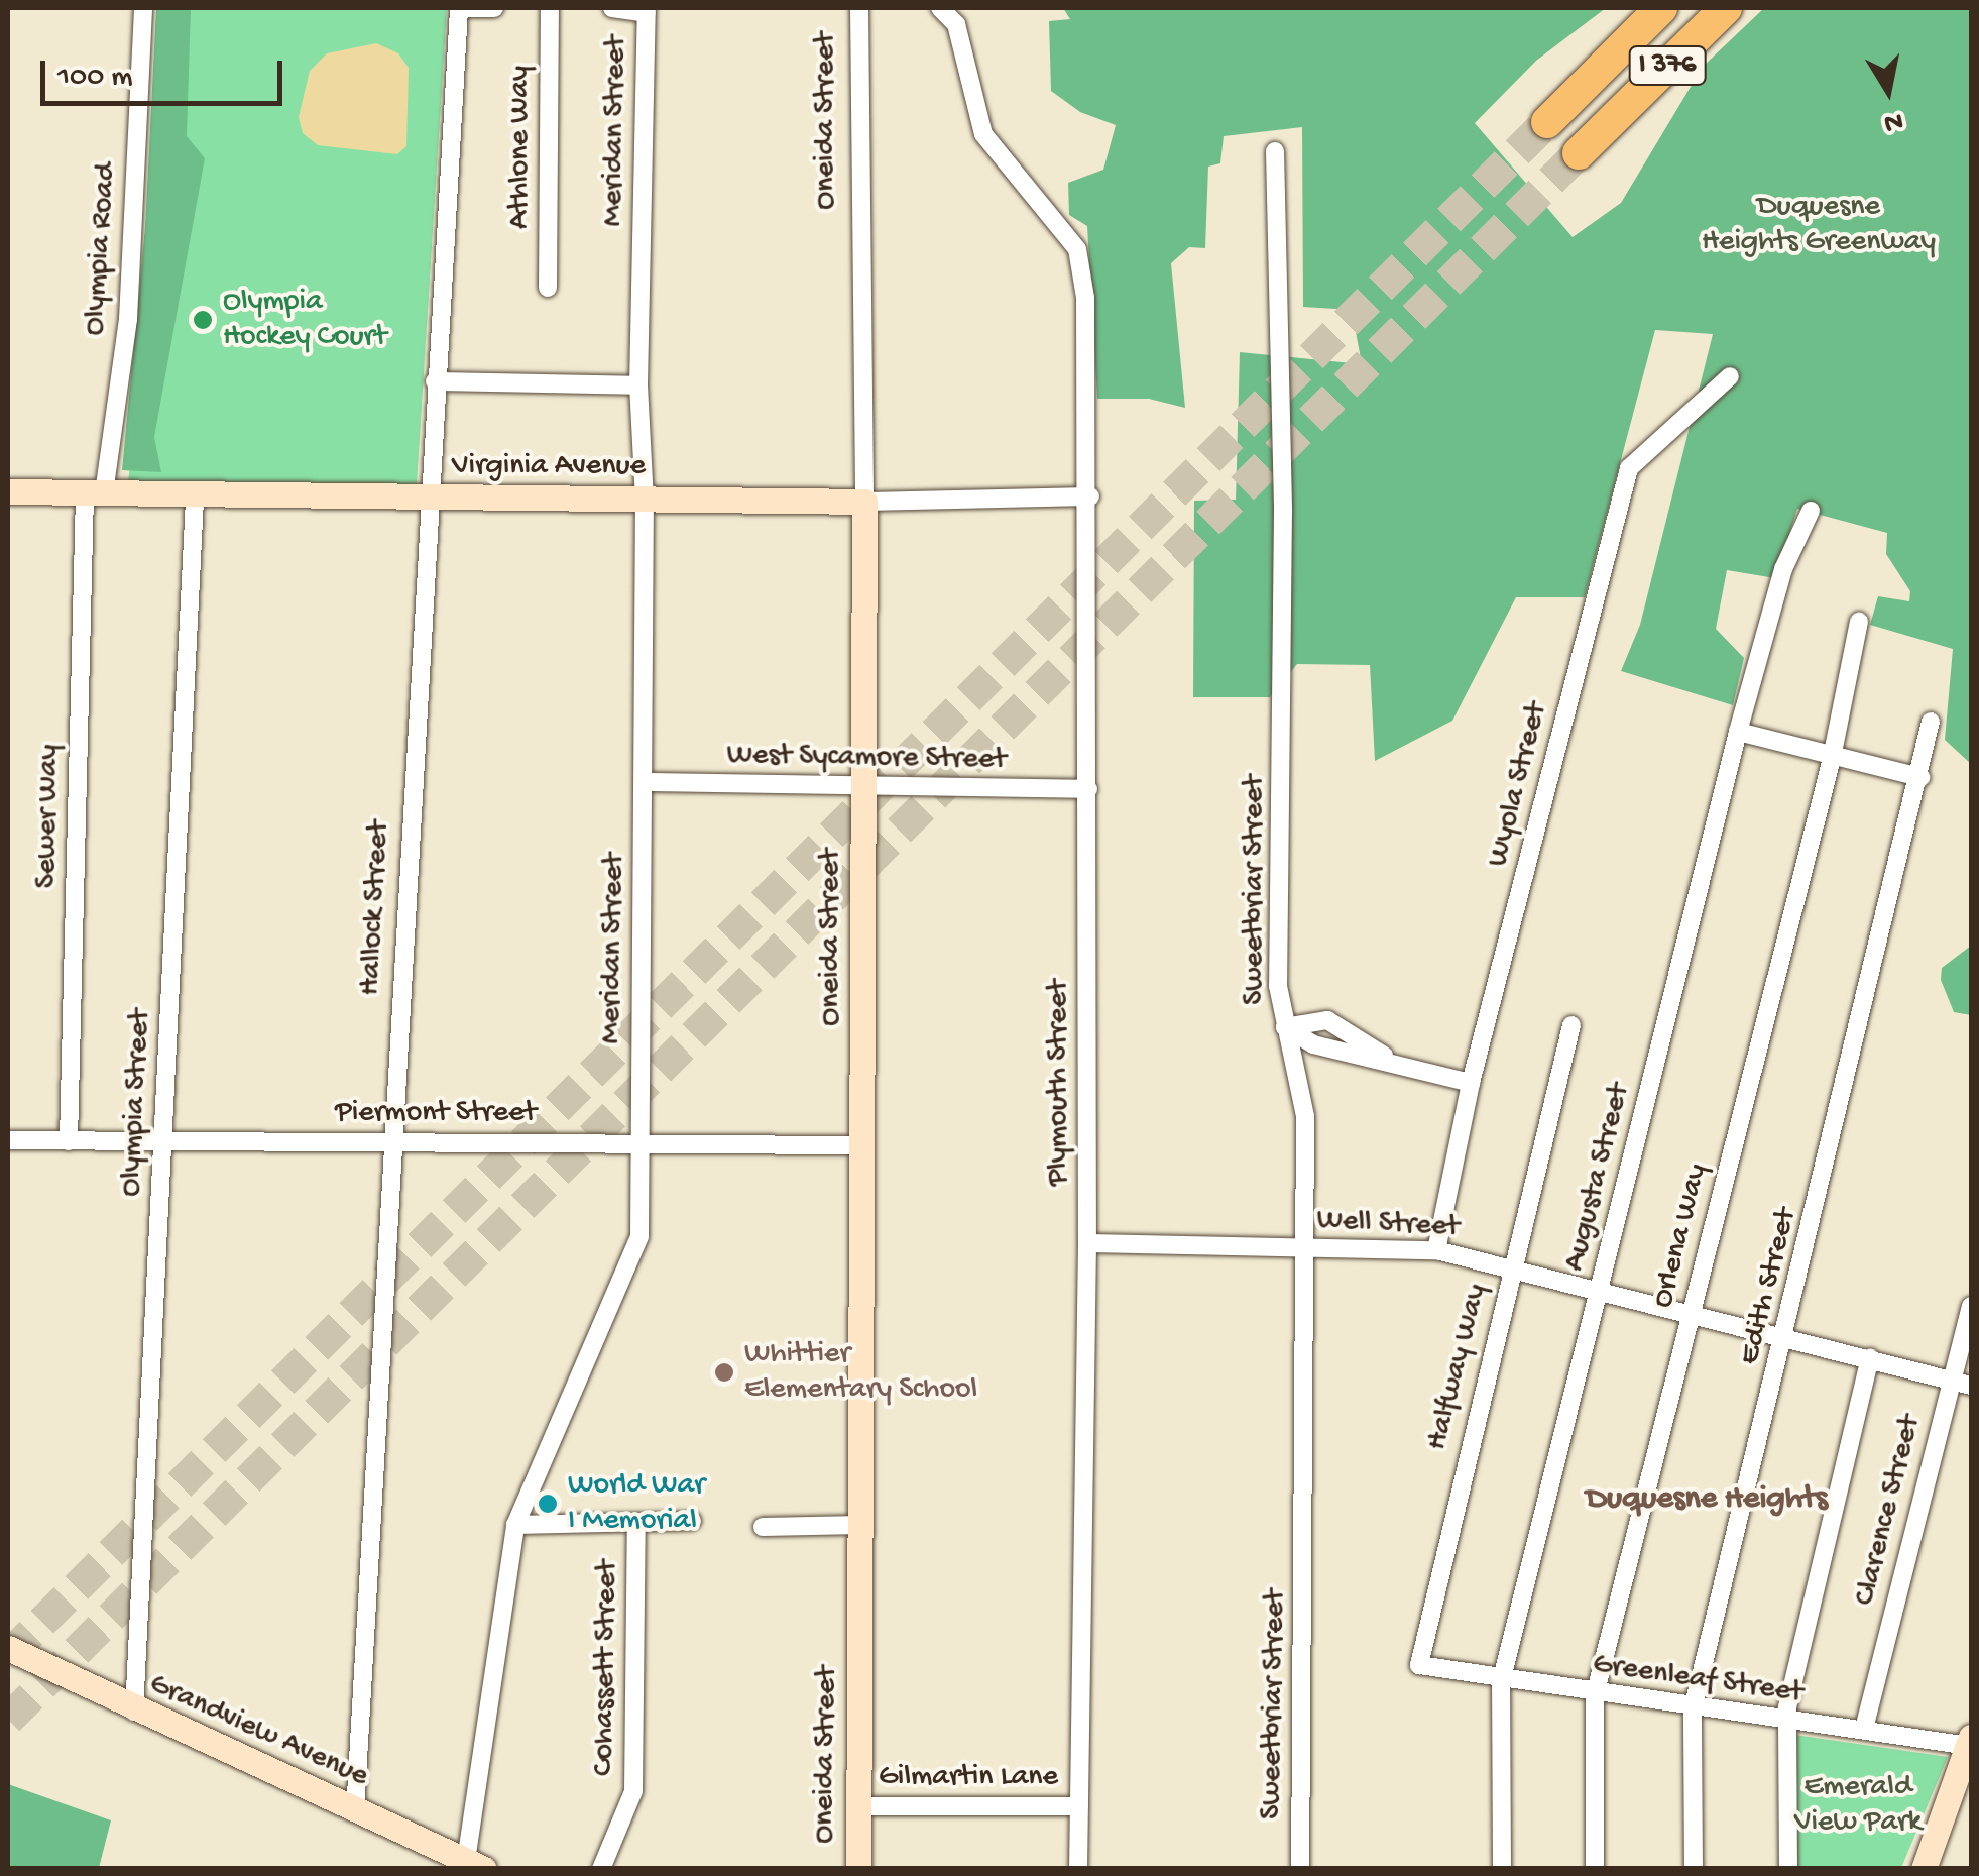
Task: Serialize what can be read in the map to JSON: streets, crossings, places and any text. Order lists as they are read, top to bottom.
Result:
{
  "streets": {
    "highway": ["I 376"],
    "street": [
      "Oneida Street",
      "Meridan Street",
      "Athlone Way",
      "Olympia Road",
      "Virginia Avenue",
      "West Sycamore Street",
      "Wyola Street",
      "Sewer Way",
      "Sweetbriar Street",
      "Hallock Street",
      "Plymouth Street",
      "Olympia Street",
      "Piermont Street",
      "Augusta Street",
      "Well Street",
      "Orlena Way",
      "Edith Street",
      "Halfway Way",
      "Clarence Street",
      "Cohassett Street",
      "Greenleaf Street",
      "Grandview Avenue",
      "Gilmartin Lane"
    ]
  },
  "crossings": [
    ["Oneida Street", "Virginia Avenue"],
    ["Oneida Street", "West Sycamore Street"],
    ["Oneida Street", "Piermont Street"],
    ["Oneida Street", "Gilmartin Lane"],
    ["Meridan Street", "Virginia Avenue"],
    ["Meridan Street", "West Sycamore Street"],
    ["Meridan Street", "Piermont Street"],
    ["Meridan Street", "Grandview Avenue"],
    ["Olympia Road", "Virginia Avenue"],
    ["Olympia Road", "Sewer Way"],
    ["Virginia Avenue", "Sewer Way"],
    ["Virginia Avenue", "Hallock Street"],
    ["Virginia Avenue", "Plymouth Street"],
    ["Virginia Avenue", "Olympia Street"],
    ["West Sycamore Street", "Plymouth Street"],
    ["Wyola Street", "Well Street"],
    ["Sewer Way", "Piermont Street"],
    ["Sweetbriar Street", "Well Street"],
    ["Hallock Street", "Piermont Street"],
    ["Hallock Street", "Grandview Avenue"],
    ["Plymouth Street", "Well Street"],
    ["Plymouth Street", "Gilmartin Lane"],
    ["Olympia Street", "Piermont Street"],
    ["Olympia Street", "Grandview Avenue"],
    ["Augusta Street", "Well Street"],
    ["Augusta Street", "Greenleaf Street"],
    ["Well Street", "Orlena Way"],
    ["Well Street", "Edith Street"],
    ["Well Street", "Halfway Way"],
    ["Well Street", "Clarence Street"],
    ["Orlena Way", "Greenleaf Street"],
    ["Edith Street", "Greenleaf Street"],
    ["Halfway Way", "Greenleaf Street"],
    ["Clarence Street", "Greenleaf Street"]
  ],
  "districts": ["Duquesne Heights"],
  "parks": ["Duquesne Heights Greenway", "Emerald View Park"],
  "places": ["Olympia Hockey Court", "Whittier Elementary School", "World War I Memorial"],
  "scale_bar": "100 m",
  "north": "bottom"
}
